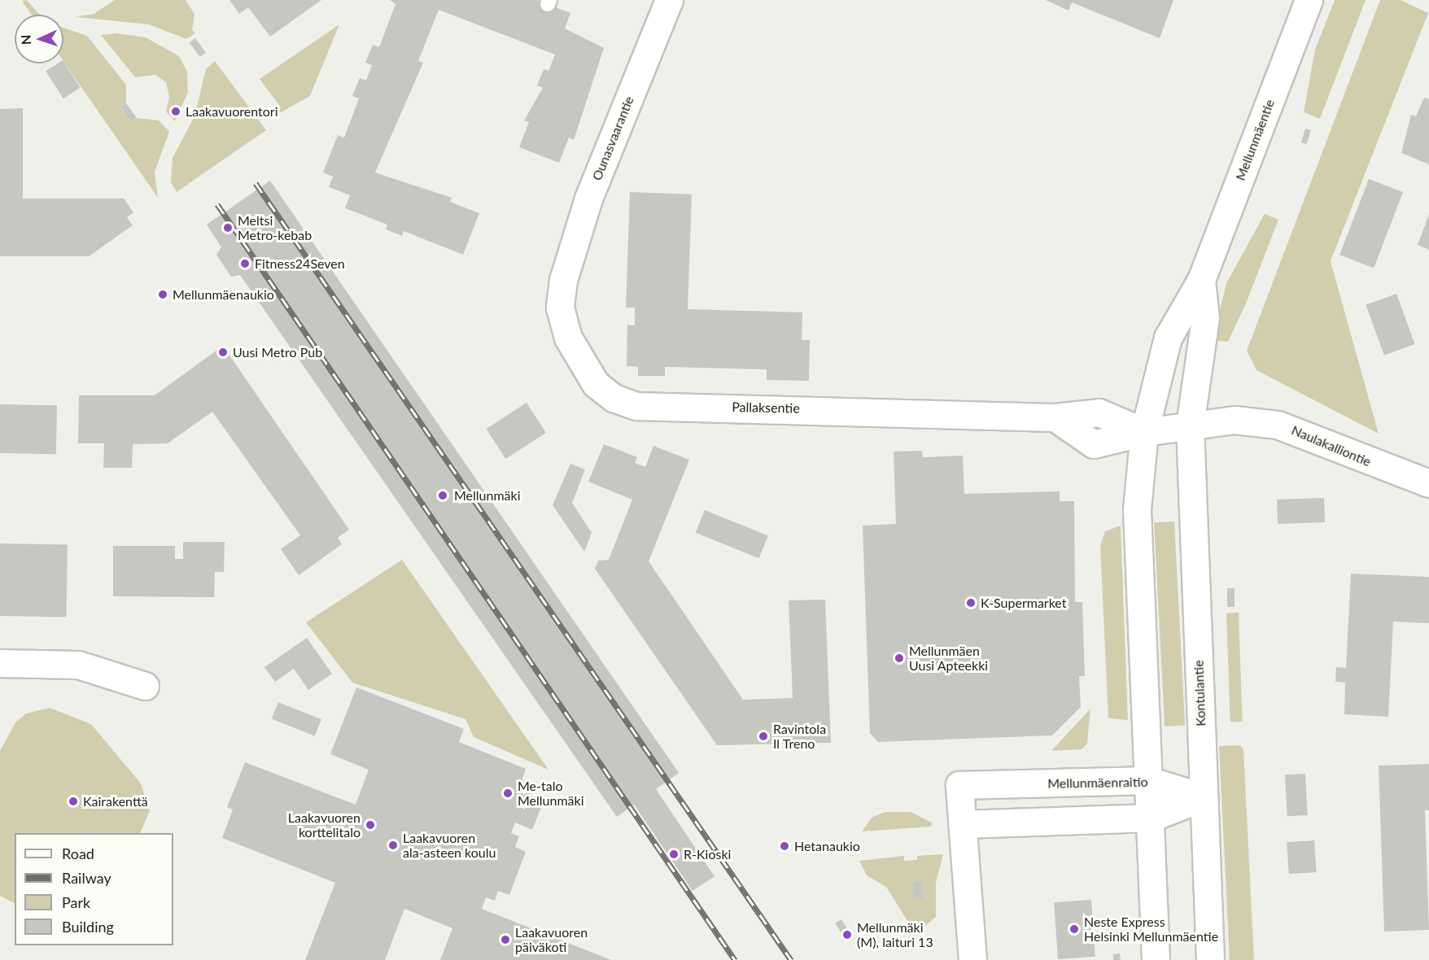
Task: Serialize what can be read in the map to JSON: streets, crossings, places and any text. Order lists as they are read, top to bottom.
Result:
{
  "streets": {
    "street": [
      "Ounasvaarantie",
      "Mellunmäentie",
      "Pallaksentie",
      "Naulakalliontie",
      "Kontulantie",
      "Mellunmäenraitio"
    ]
  },
  "crossings": [
    ["Ounasvaarantie", "Pallaksentie"],
    ["Mellunmäentie", "Pallaksentie"],
    ["Mellunmäentie", "Naulakalliontie"],
    ["Mellunmäentie", "Kontulantie"],
    ["Pallaksentie", "Naulakalliontie"],
    ["Naulakalliontie", "Kontulantie"],
    ["Kontulantie", "Mellunmäenraitio"]
  ],
  "places": [
    "Laakavuorentori",
    "Meltsi Metro-kebab",
    "Fitness24Seven",
    "Mellunmäenaukio",
    "Uusi Metro Pub",
    "Mellunmäki",
    "K-Supermarket",
    "Mellunmäen Uusi Apteekki",
    "Ravintola Il Treno",
    "Me-talo Mellunmäki",
    "Kairakenttä",
    "Laakavuoren korttelitalo",
    "Laakavuoren ala-asteen koulu",
    "Hetanaukio",
    "R-Kioski",
    "Neste Express Helsinki Mellunmäentie",
    "Mellunmäki (M), laituri 13",
    "Laakavuoren päiväkoti"
  ],
  "legend": [
    "Road",
    "Railway",
    "Park",
    "Building"
  ],
  "north": "left"
}
